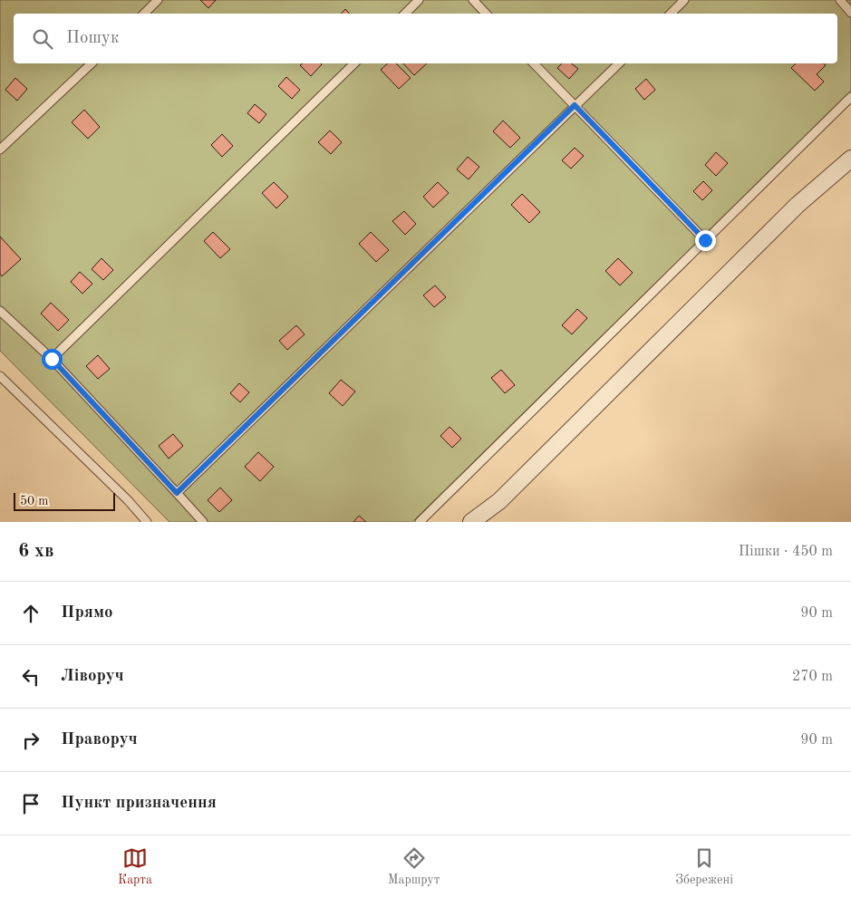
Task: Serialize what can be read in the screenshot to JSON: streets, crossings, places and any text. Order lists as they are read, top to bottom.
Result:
{
  "scale_bar": "50 m",
  "page": {
    "search": "Пошук",
    "scale": "50 m",
    "heading": ["6 хв", "Пішки · 450 m"],
    "list": [
      ["Прямо", "90 m"],
      ["Ліворуч", "270 m"],
      ["Праворуч", "90 m"],
      "Пункт призначення"
    ],
    "nav": ["Карта", "Маршрут", "Збережені"]
  }
}
